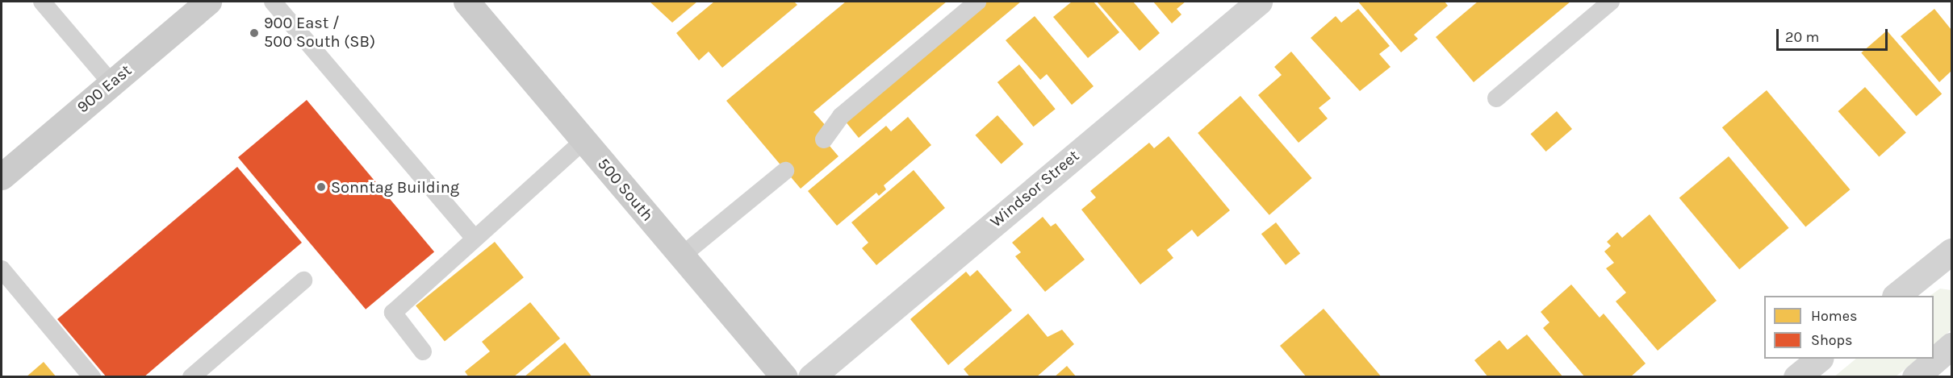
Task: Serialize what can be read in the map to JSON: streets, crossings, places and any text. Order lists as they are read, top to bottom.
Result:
{
  "streets": {
    "street": ["900 East", "Windsor Street", "500 South"]
  },
  "places": ["900 East / 500 South (SB)", "Sonntag Building"],
  "legend": ["Homes", "Shops"],
  "scale_bar": "20 m"
}
